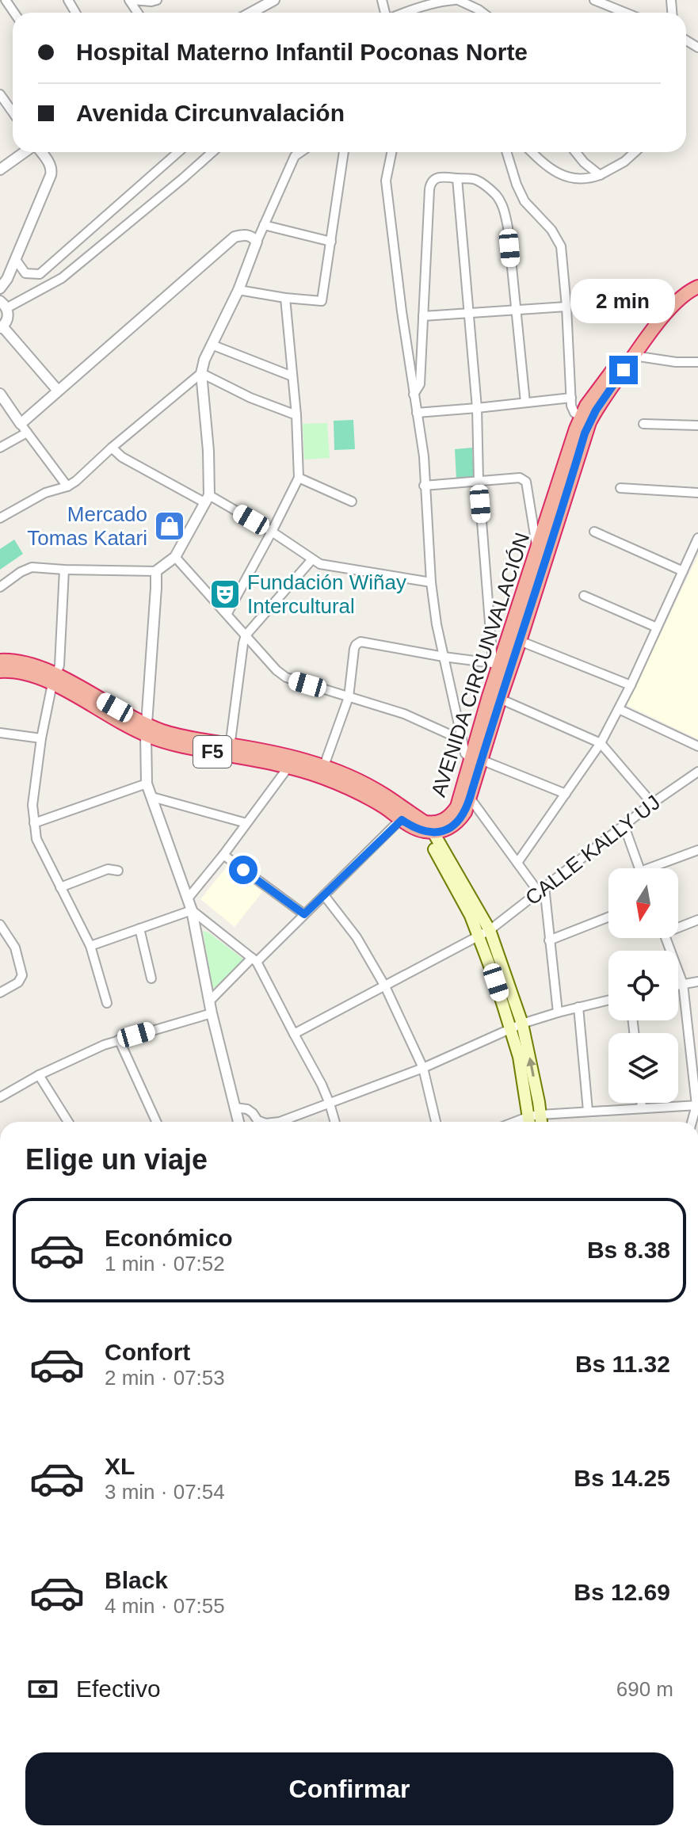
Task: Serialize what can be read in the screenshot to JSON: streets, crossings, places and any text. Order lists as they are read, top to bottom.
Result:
{
  "streets": {
    "highway": ["AVENIDA CIRCUNVALACIÓN", "F5"],
    "street": ["CALLE KALLY UJ"]
  },
  "places": {
    "shop": ["Mercado Tomas Katari"],
    "theatre": ["Fundación Wiñay Intercultural"]
  },
  "north": "bottom",
  "page": {
    "banner": ["Hospital Materno Infantil Poconas Norte", "Avenida Circunvalación"],
    "bubble": "2 min",
    "heading": "Elige un viaje",
    "list": [
      {
        "name": "Económico",
        "note": "1 min · 07:52",
        "value": "Bs 8.38"
      },
      {
        "name": "Confort",
        "note": "2 min · 07:53",
        "value": "Bs 11.32"
      },
      {
        "name": "XL",
        "note": "3 min · 07:54",
        "value": "Bs 14.25"
      },
      {
        "name": "Black",
        "note": "4 min · 07:55",
        "value": "Bs 12.69"
      }
    ],
    "pay": ["Efectivo", "690 m"],
    "buttons": "Confirmar"
  }
}
